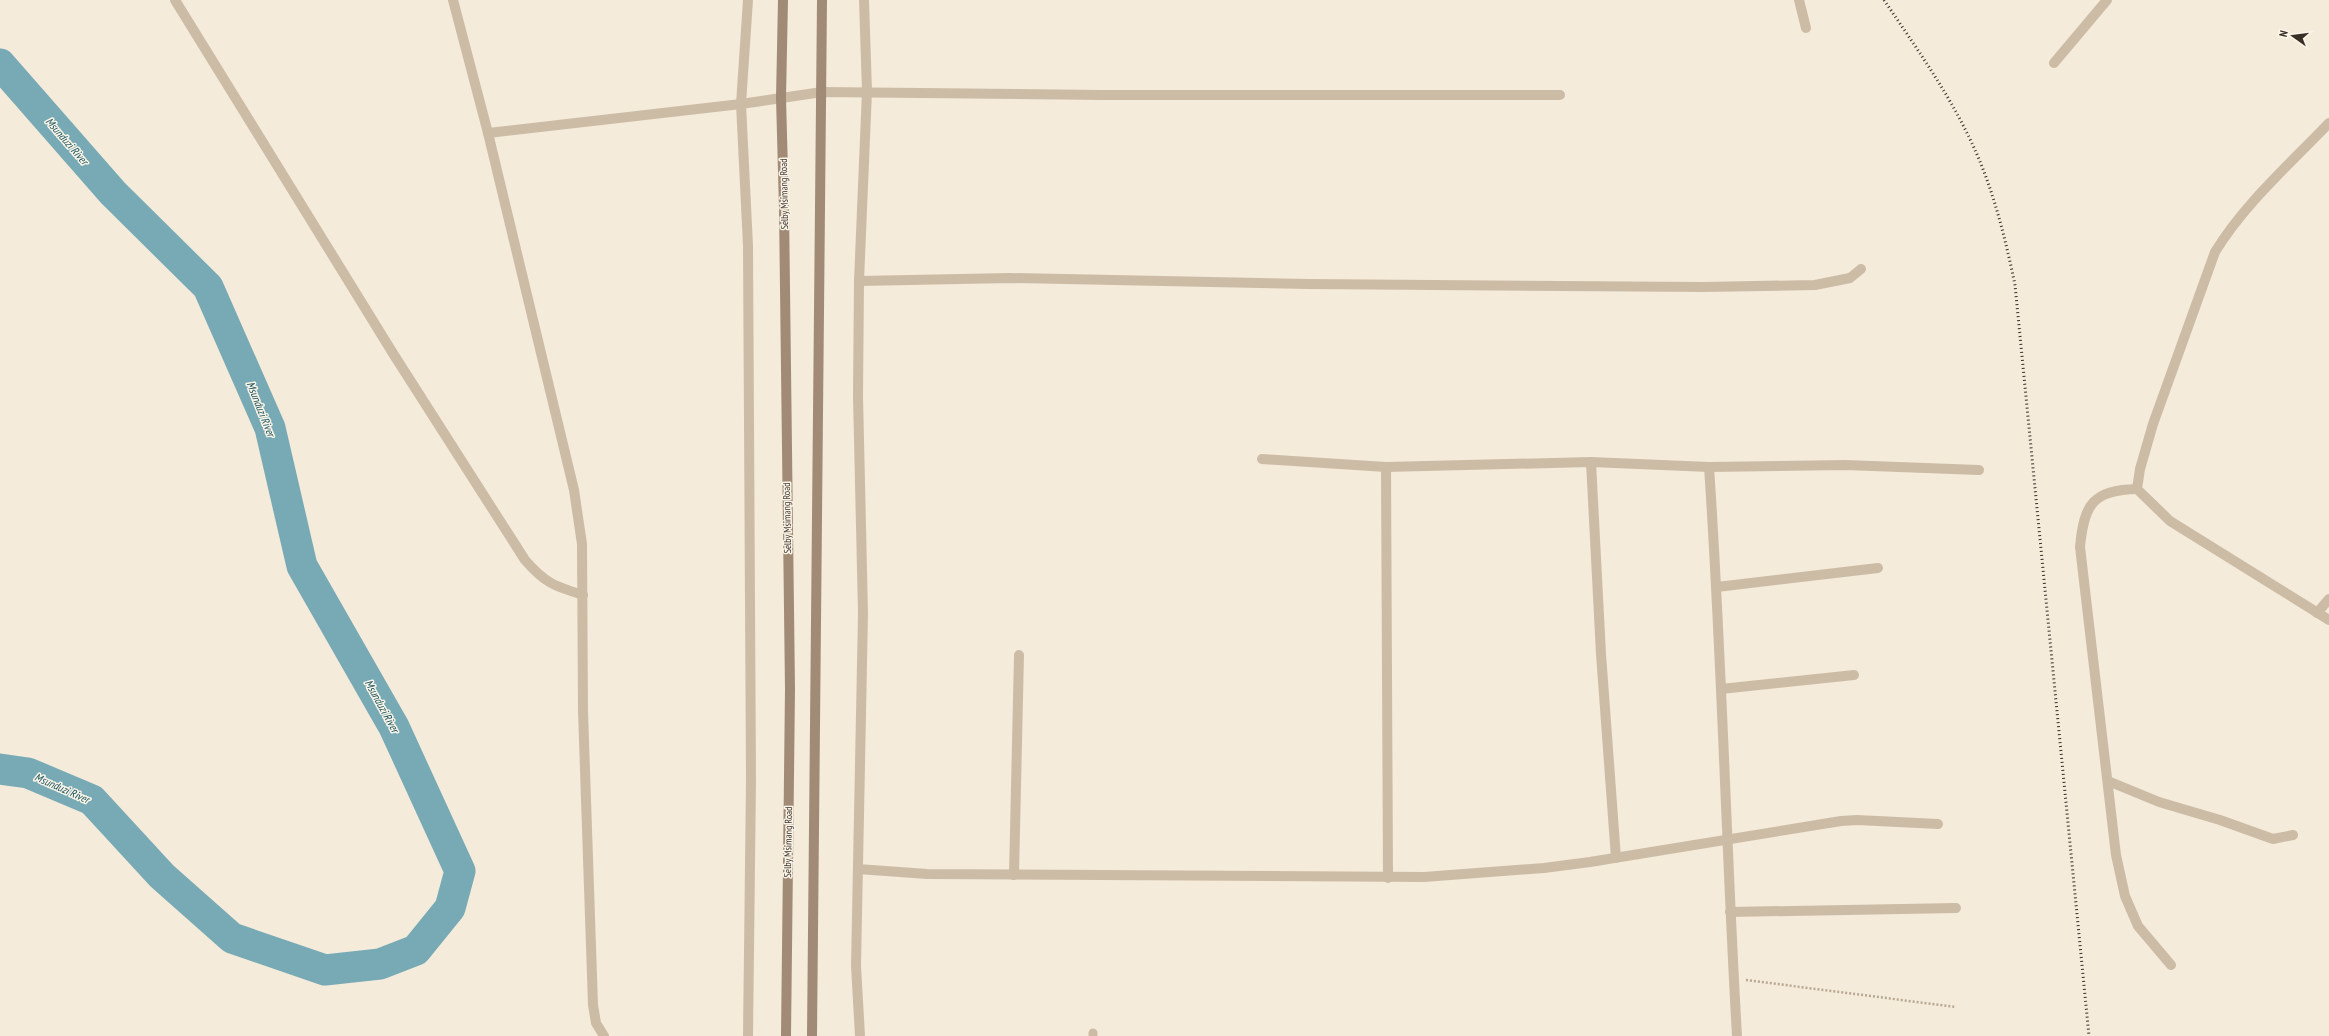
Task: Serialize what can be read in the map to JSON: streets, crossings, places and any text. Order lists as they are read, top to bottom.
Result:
{
  "streets": {
    "main road": ["Selby Msimang Road"]
  },
  "water": ["Msunduzi River"],
  "north": "left"
}
